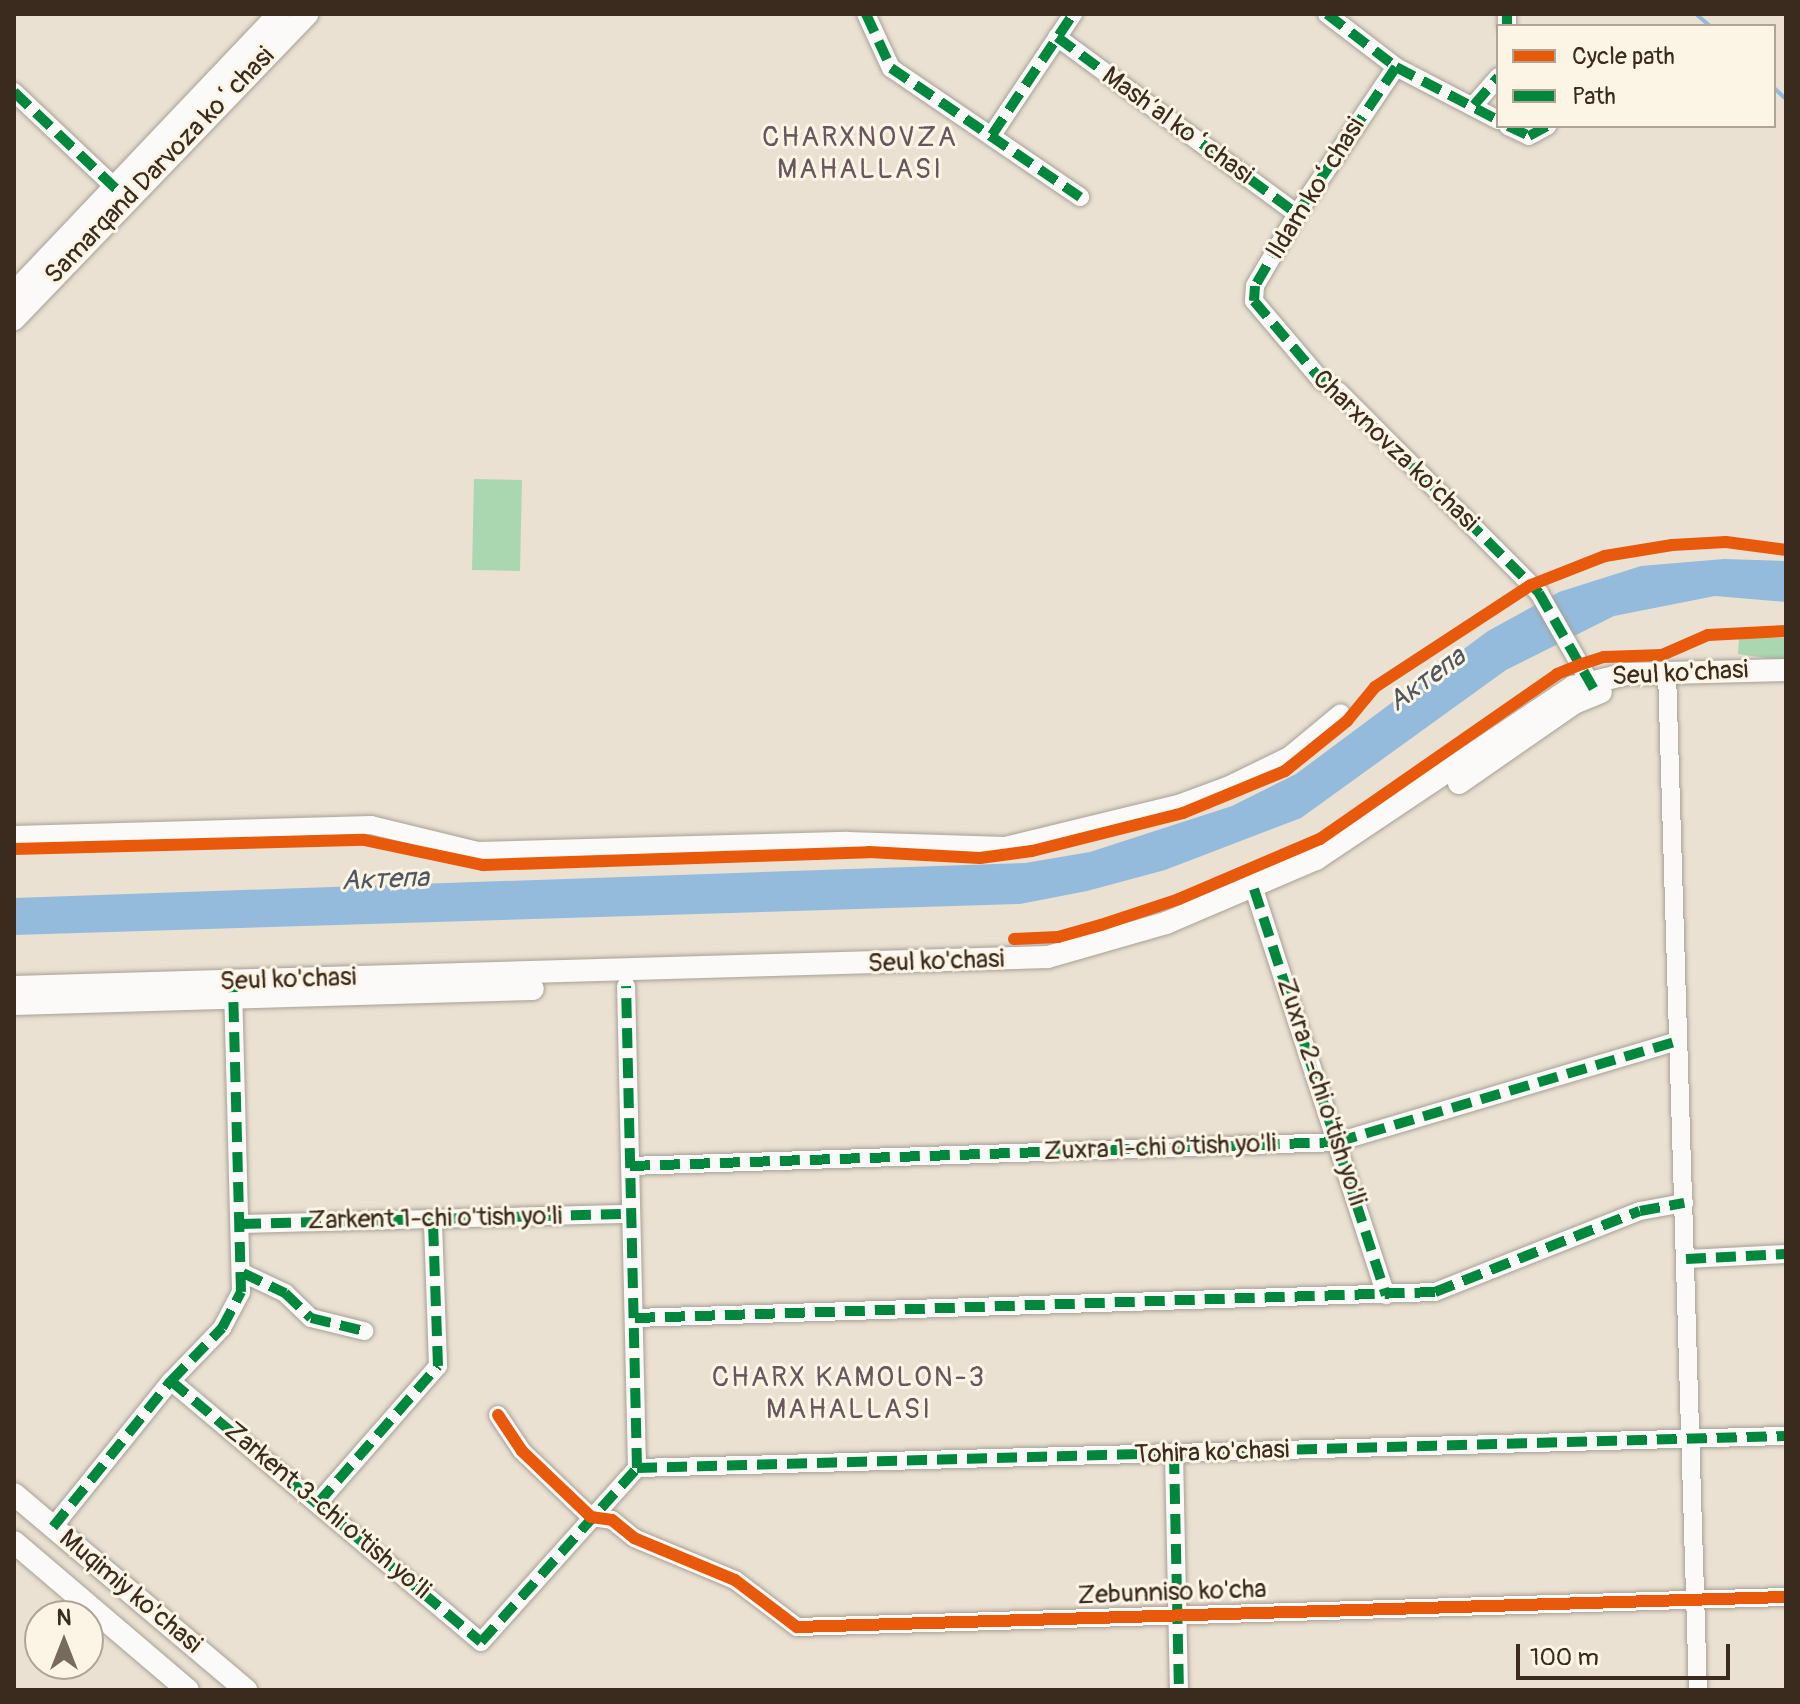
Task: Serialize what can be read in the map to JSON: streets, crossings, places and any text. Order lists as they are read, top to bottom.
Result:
{
  "streets": {
    "main road": ["Samarqand Darvoza koʻchasi", "Seul ko'chasi", "Muqimiy ko'chasi"],
    "street": [
      "Mashʼal koʻchasi",
      "Ildam koʻchasi",
      "Charxnovza ko'chasi",
      "Zuxra 2-chi o'tish yo'li",
      "Zuxra 1-chi o'tish yo'li",
      "Zarkent 1-chi o'tish yo'li",
      "Tohira ko'chasi",
      "Zarkent 3-chi o'tish yo'li",
      "Zebunniso ko'cha"
    ]
  },
  "crossings": [
    ["Mashʼal koʻchasi", "Ildam koʻchasi"],
    ["Ildam koʻchasi", "Charxnovza ko'chasi"],
    ["Charxnovza ko'chasi", "Seul ko'chasi"],
    ["Seul ko'chasi", "Zuxra 2-chi o'tish yo'li"],
    ["Zuxra 2-chi o'tish yo'li", "Zuxra 1-chi o'tish yo'li"],
    ["Zarkent 3-chi o'tish yo'li", "Zebunniso ko'cha"]
  ],
  "districts": ["CHARXNOVZA MAHALLASI", "CHARX KAMOLON-3 MAHALLASI"],
  "water": ["Актепа"],
  "legend": ["Cycle path", "Path"],
  "scale_bar": "100 m",
  "north": "top"
}
